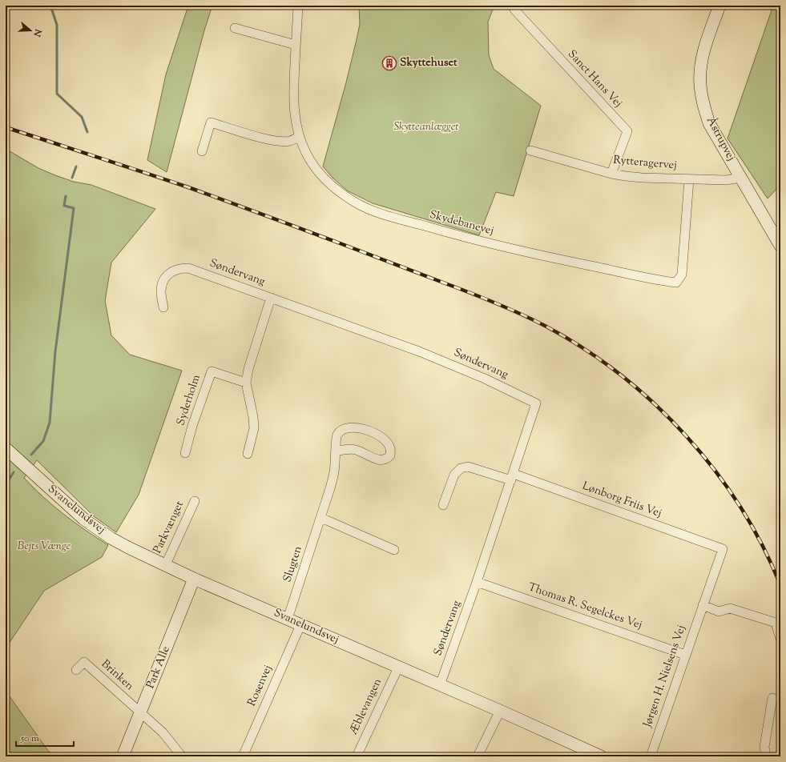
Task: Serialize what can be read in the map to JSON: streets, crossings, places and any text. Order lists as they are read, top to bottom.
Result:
{
  "streets": {
    "street": [
      "Sanct Hans Vej",
      "Åstrupvej",
      "Rytteragervej",
      "Skydebanevej",
      "Søndervang",
      "Syderholm",
      "Lønborg Friis Vej",
      "Svanelundsvej",
      "Parkvænget",
      "Slugten",
      "Thomas R. Segelckes Vej",
      "Park Alle",
      "Brinken",
      "Jørgen H. Nielsens Vej",
      "Rosenvej",
      "Æblevangen"
    ]
  },
  "crossings": [
    ["Sanct Hans Vej", "Rytteragervej"],
    ["Åstrupvej", "Rytteragervej"],
    ["Rytteragervej", "Skydebanevej"],
    ["Søndervang", "Lønborg Friis Vej"],
    ["Søndervang", "Svanelundsvej"],
    ["Søndervang", "Thomas R. Segelckes Vej"],
    ["Lønborg Friis Vej", "Jørgen H. Nielsens Vej"],
    ["Svanelundsvej", "Parkvænget"],
    ["Svanelundsvej", "Slugten"],
    ["Svanelundsvej", "Park Alle"],
    ["Svanelundsvej", "Rosenvej"],
    ["Svanelundsvej", "Æblevangen"],
    ["Thomas R. Segelckes Vej", "Jørgen H. Nielsens Vej"],
    ["Park Alle", "Brinken"]
  ],
  "parks": ["Skytteanlægget", "Bejts Vænge"],
  "places": {
    "building": ["Skyttehuset"]
  },
  "scale_bar": "50 m",
  "north": "right"
}
